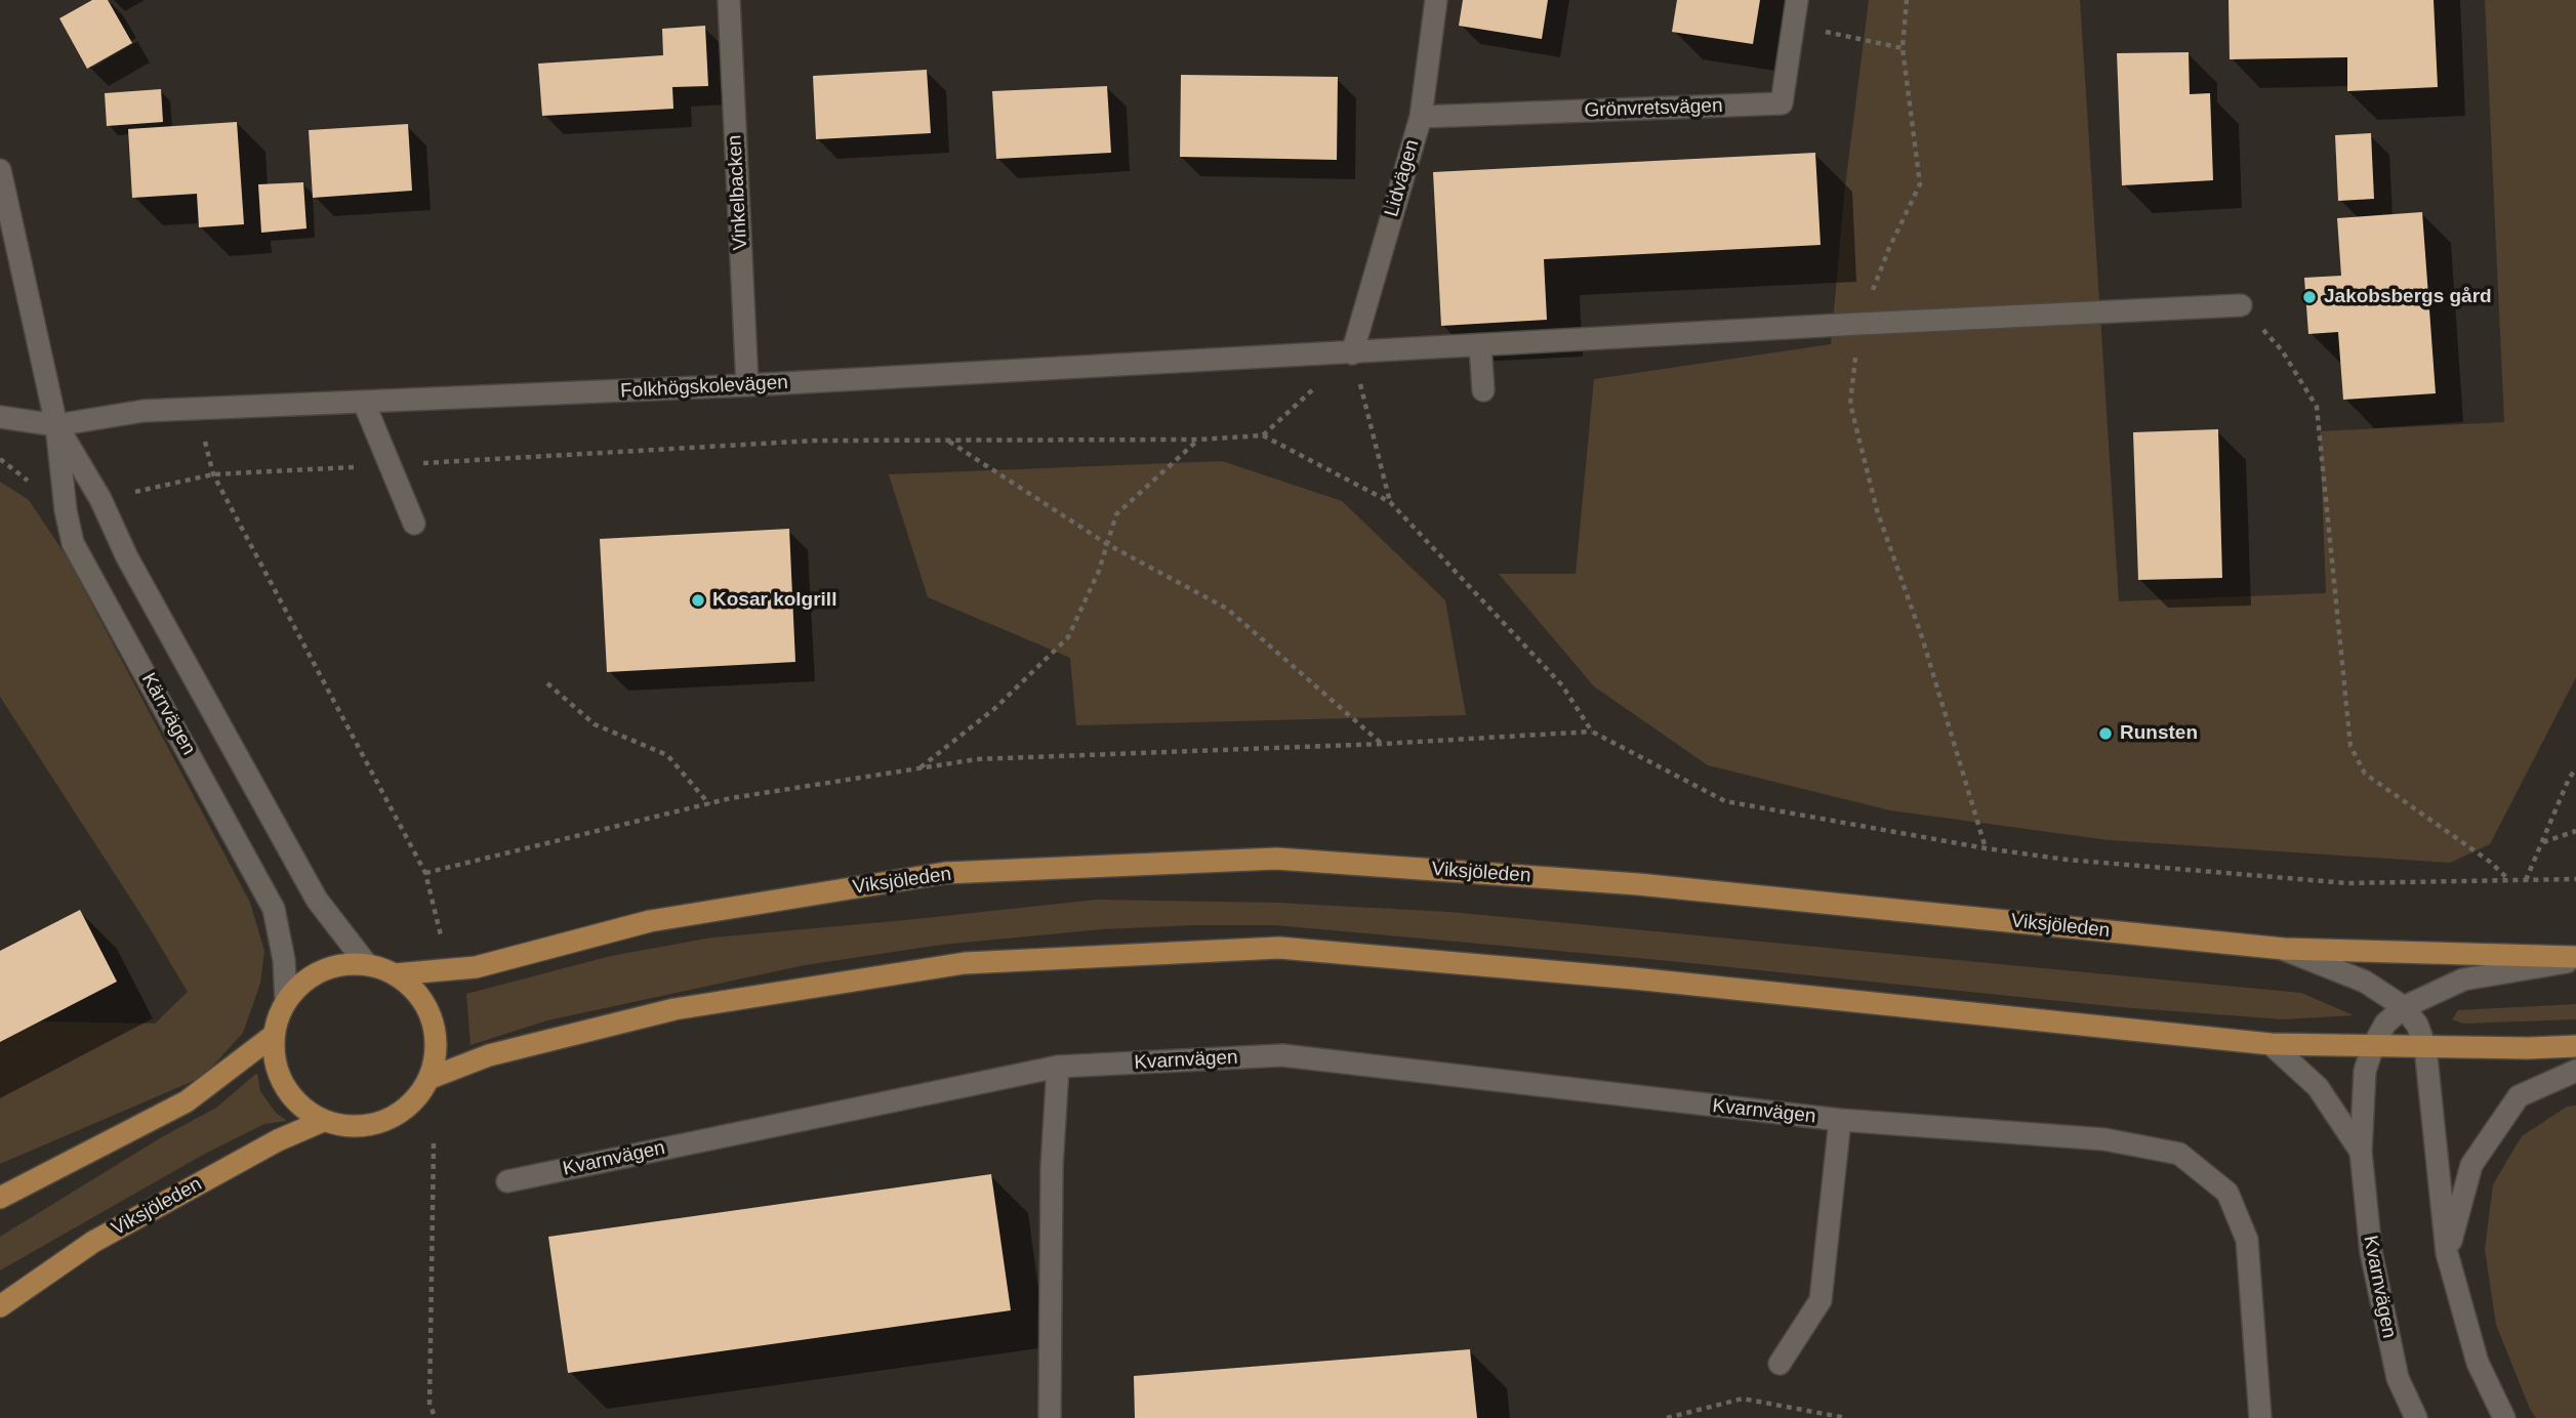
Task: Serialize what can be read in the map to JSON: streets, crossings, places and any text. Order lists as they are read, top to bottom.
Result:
{
  "streets": {
    "main road": ["Viksjöleden"],
    "street": [
      "Grönvretsvägen",
      "Lidvägen",
      "Vinkelbacken",
      "Folkhögskolevägen",
      "Kärrvägen",
      "Kvarnvägen"
    ]
  },
  "crossings": [
    ["Grönvretsvägen", "Lidvägen"],
    ["Lidvägen", "Folkhögskolevägen"],
    ["Vinkelbacken", "Folkhögskolevägen"],
    ["Folkhögskolevägen", "Kärrvägen"],
    ["Kärrvägen", "Viksjöleden"],
    ["Viksjöleden", "Kvarnvägen"]
  ],
  "places": ["Jakobsbergs gård", "Kosar kolgrill", "Runsten"]
}
